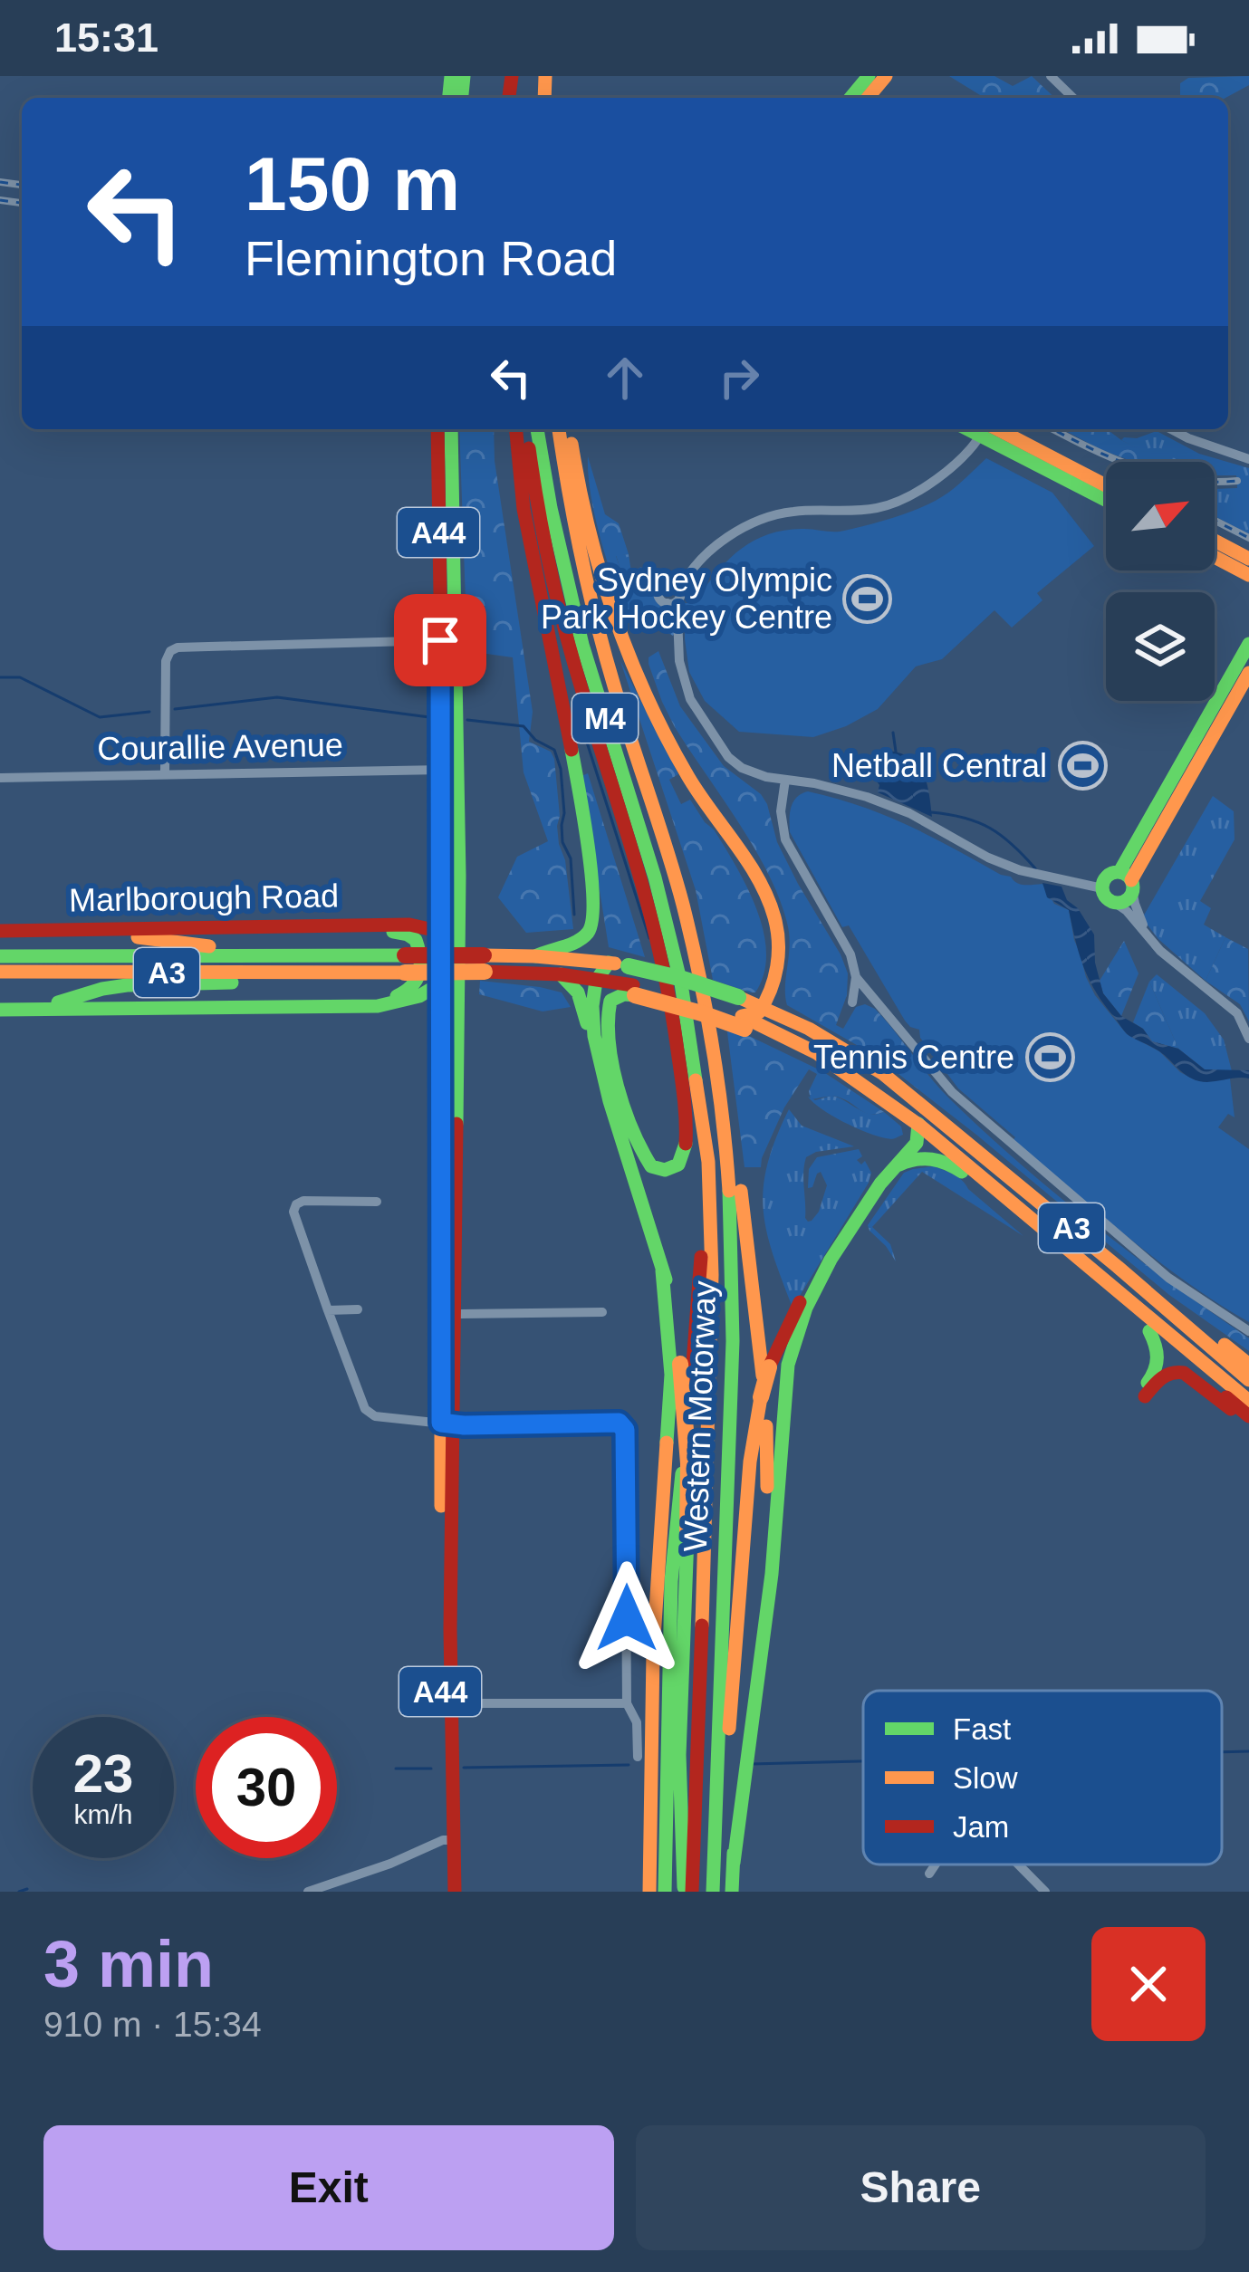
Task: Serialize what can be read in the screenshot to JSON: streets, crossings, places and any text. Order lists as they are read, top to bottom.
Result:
{
  "streets": {
    "main road": [
      "A44",
      "M4",
      "Marlborough Road",
      "A3",
      "Western Motorway"
    ],
    "street": ["Courallie Avenue"]
  },
  "crossings": [
    ["A44", "Courallie Avenue"],
    ["A44", "Marlborough Road"],
    ["M4", "A3"]
  ],
  "places": {
    "sports": ["Sydney Olympic Park Hockey Centre", "Netball Central", "Tennis Centre"]
  },
  "legend": ["Fast", "Slow", "Jam"],
  "north": "top right",
  "page": {
    "status": "15:31",
    "turn": ["150 m", "Flemington Road"],
    "speed": "23 km/h",
    "limit": "30",
    "heading": ["3 min", "910 m · 15:34"],
    "buttons": ["Exit", "Share"]
  }
}
